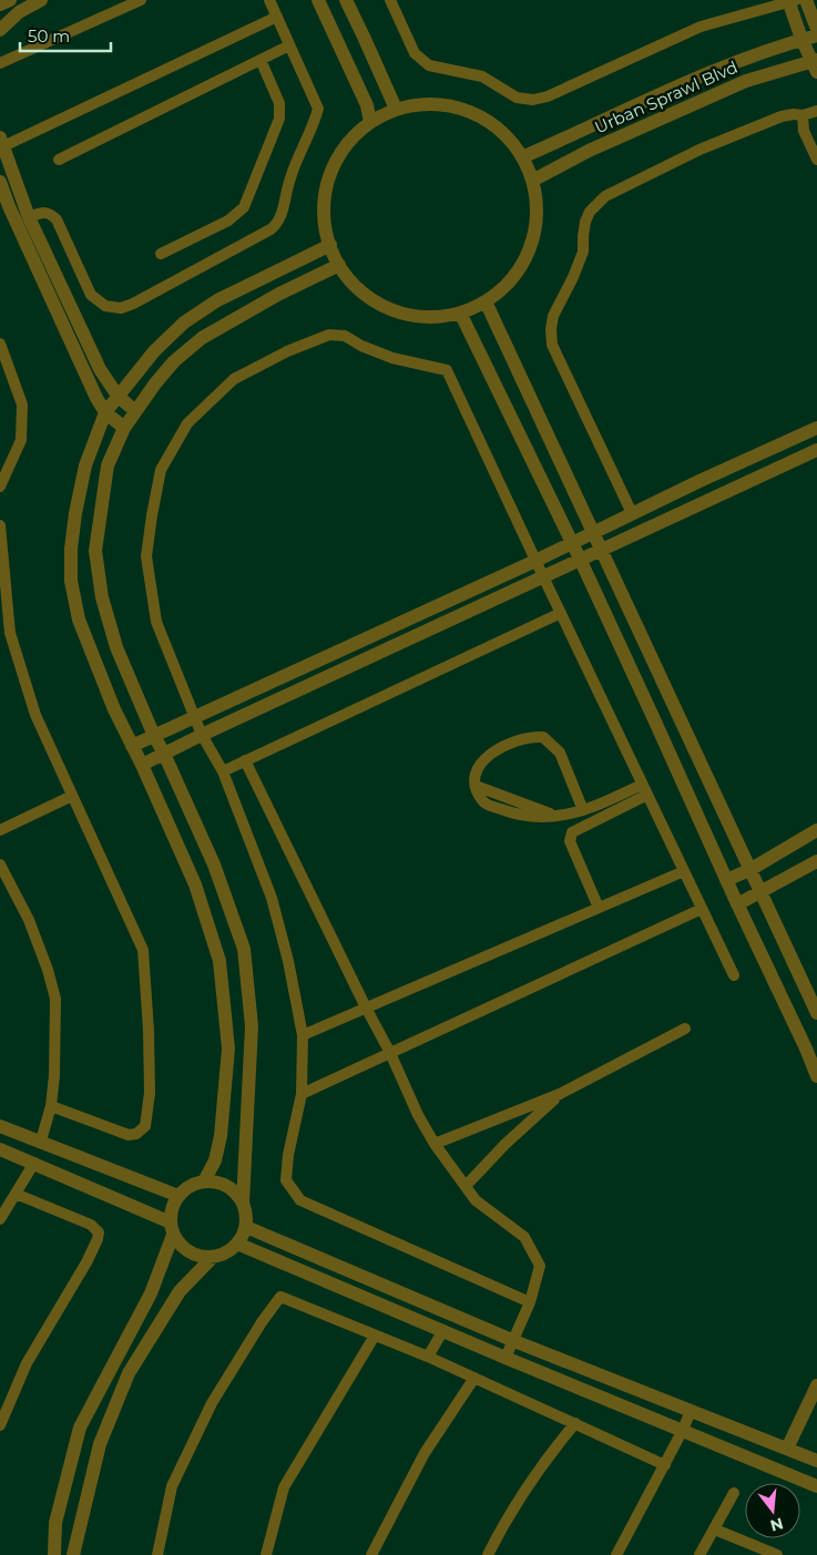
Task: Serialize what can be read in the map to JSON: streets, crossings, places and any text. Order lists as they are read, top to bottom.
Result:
{
  "streets": {
    "street": ["Urban Sprawl Blvd"]
  },
  "scale_bar": "50 m",
  "north": "bottom"
}
